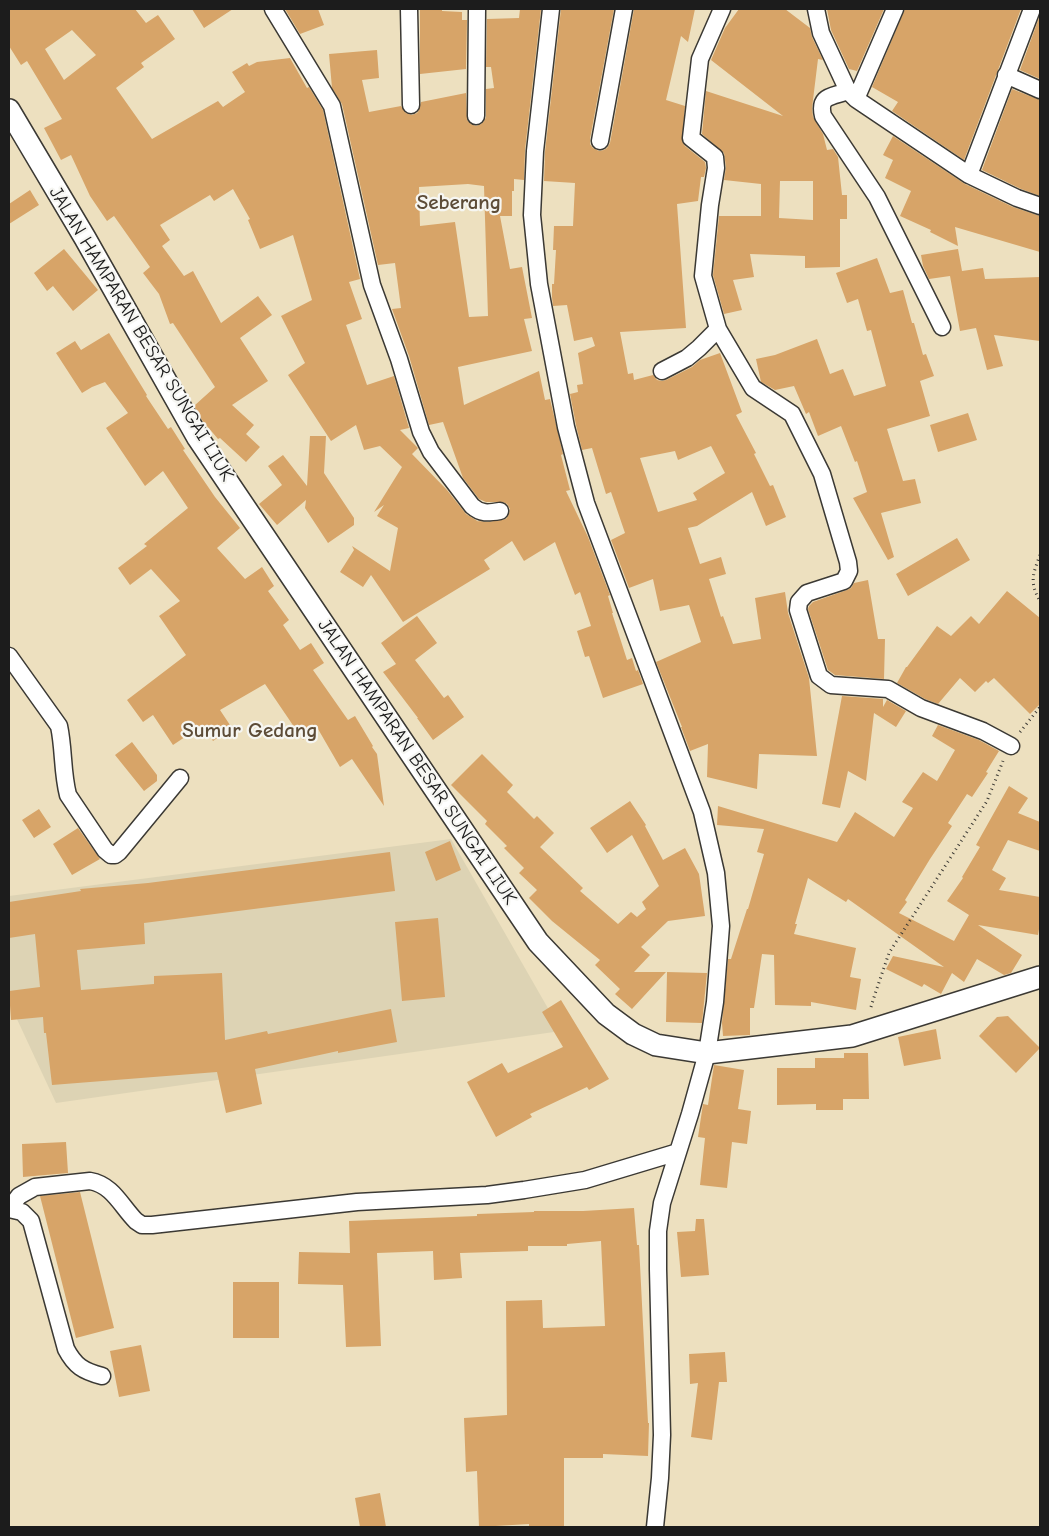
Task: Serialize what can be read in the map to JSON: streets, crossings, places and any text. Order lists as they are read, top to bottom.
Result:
{
  "streets": {
    "street": ["JALAN HAMPARAN BESAR SUNGAI LIUK"]
  },
  "districts": ["Seberang", "Sumur Gedang"]
}
